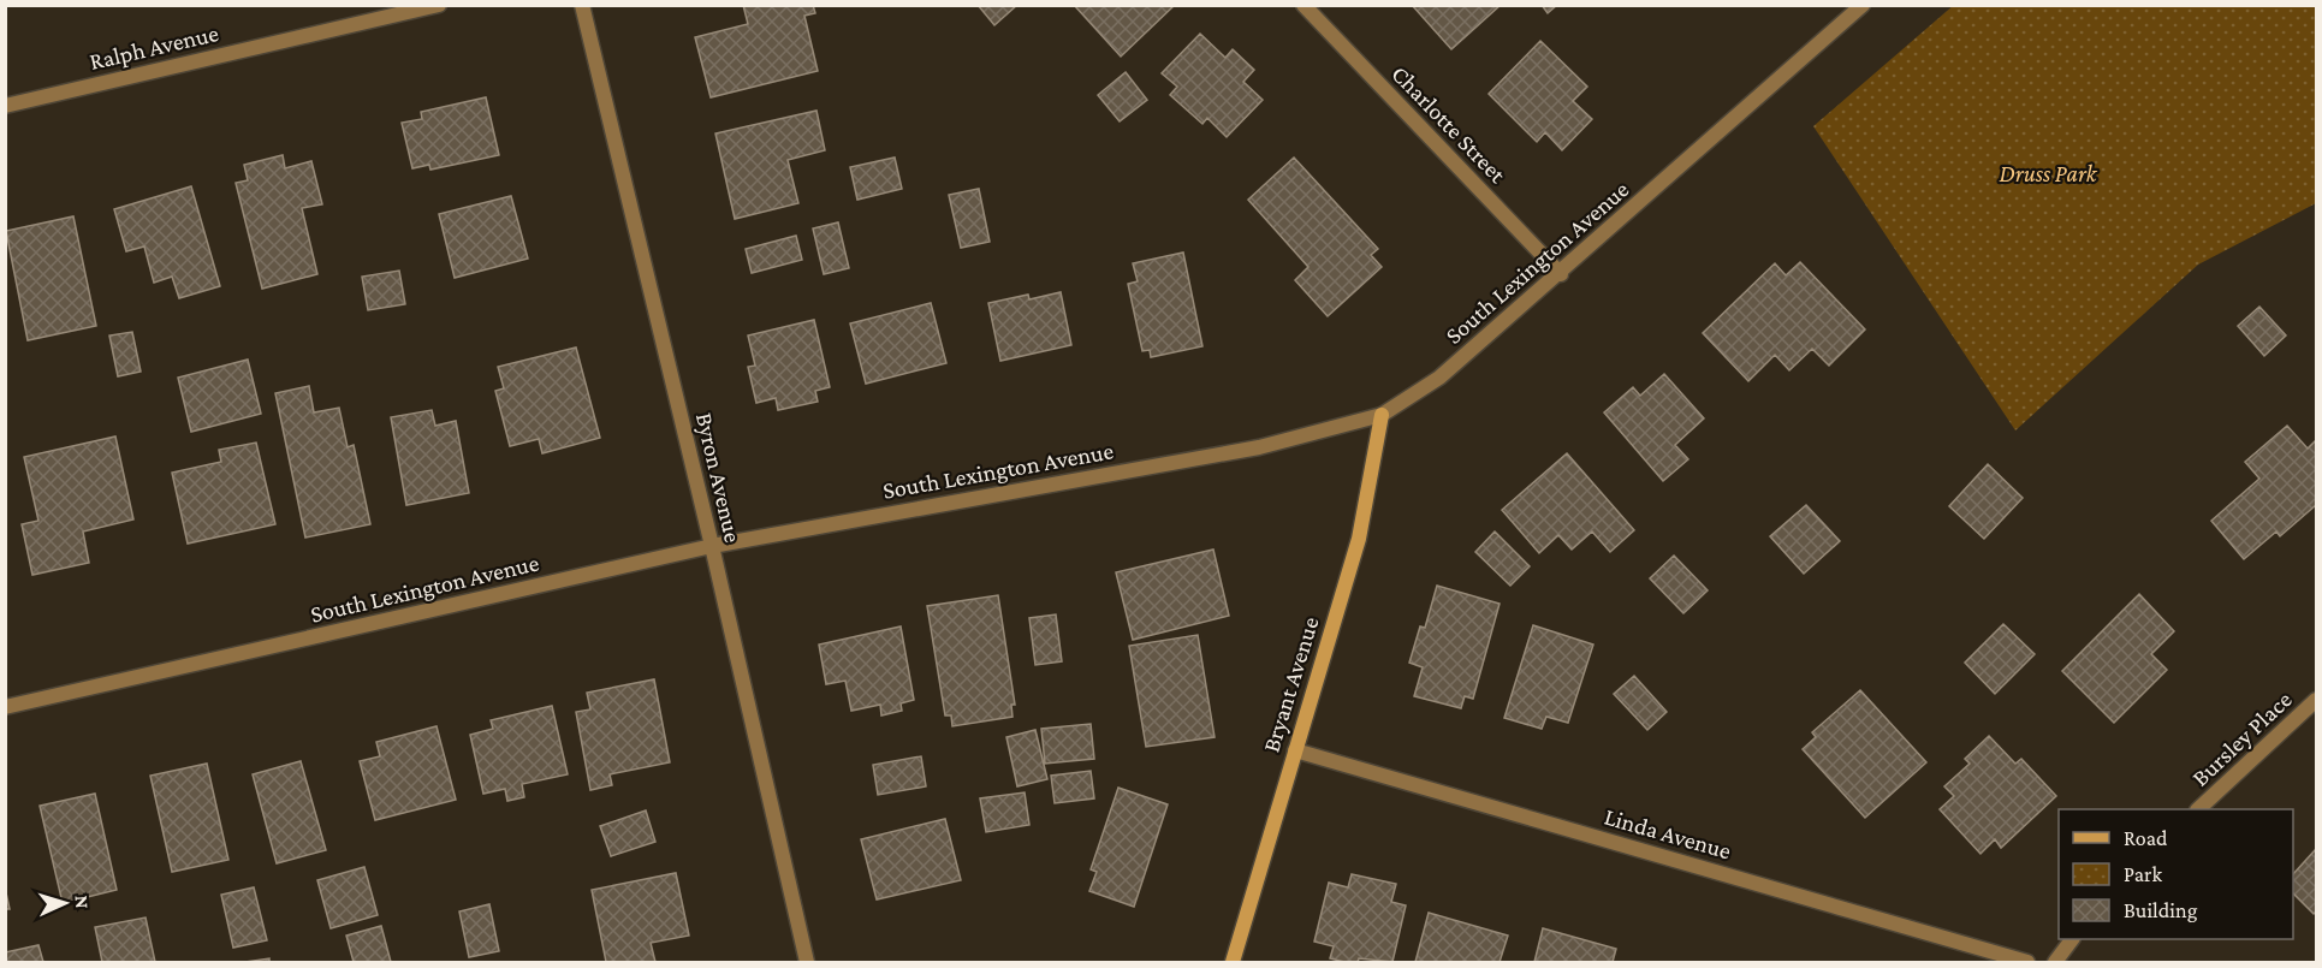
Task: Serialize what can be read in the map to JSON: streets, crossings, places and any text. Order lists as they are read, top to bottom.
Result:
{
  "streets": {
    "street": [
      "Ralph Avenue",
      "Charlotte Street",
      "South Lexington Avenue",
      "Byron Avenue",
      "Bryant Avenue",
      "Bursley Place",
      "Linda Avenue"
    ]
  },
  "crossings": [
    ["Charlotte Street", "South Lexington Avenue"],
    ["South Lexington Avenue", "Byron Avenue"],
    ["South Lexington Avenue", "Bryant Avenue"],
    ["Bryant Avenue", "Linda Avenue"]
  ],
  "parks": ["Druss Park"],
  "legend": ["Road", "Park", "Building"],
  "north": "right"
}
